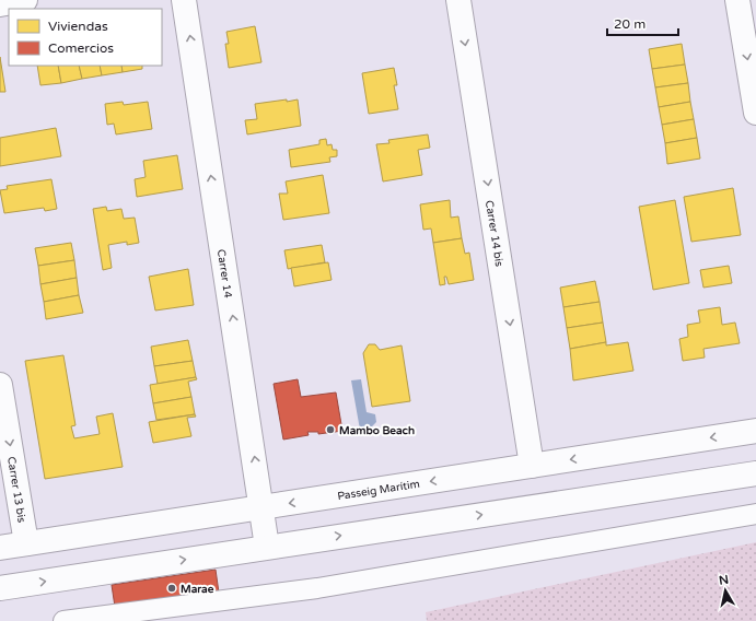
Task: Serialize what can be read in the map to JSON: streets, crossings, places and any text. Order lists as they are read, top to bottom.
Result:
{
  "streets": {
    "street": [
      "Carrer 14 bis",
      "Carrer 14",
      "Carrer 13 bis",
      "Passeig Marítim"
    ]
  },
  "crossings": [
    ["Carrer 14 bis", "Passeig Marítim"],
    ["Carrer 14", "Passeig Marítim"],
    ["Carrer 13 bis", "Passeig Marítim"]
  ],
  "one_way": ["Carrer 14 bis", "Carrer 14", "Carrer 13 bis"],
  "places": ["Mambo Beach", "Marae"],
  "legend": ["Viviendas", "Comercios"],
  "scale_bar": "20 m",
  "north": "top"
}
